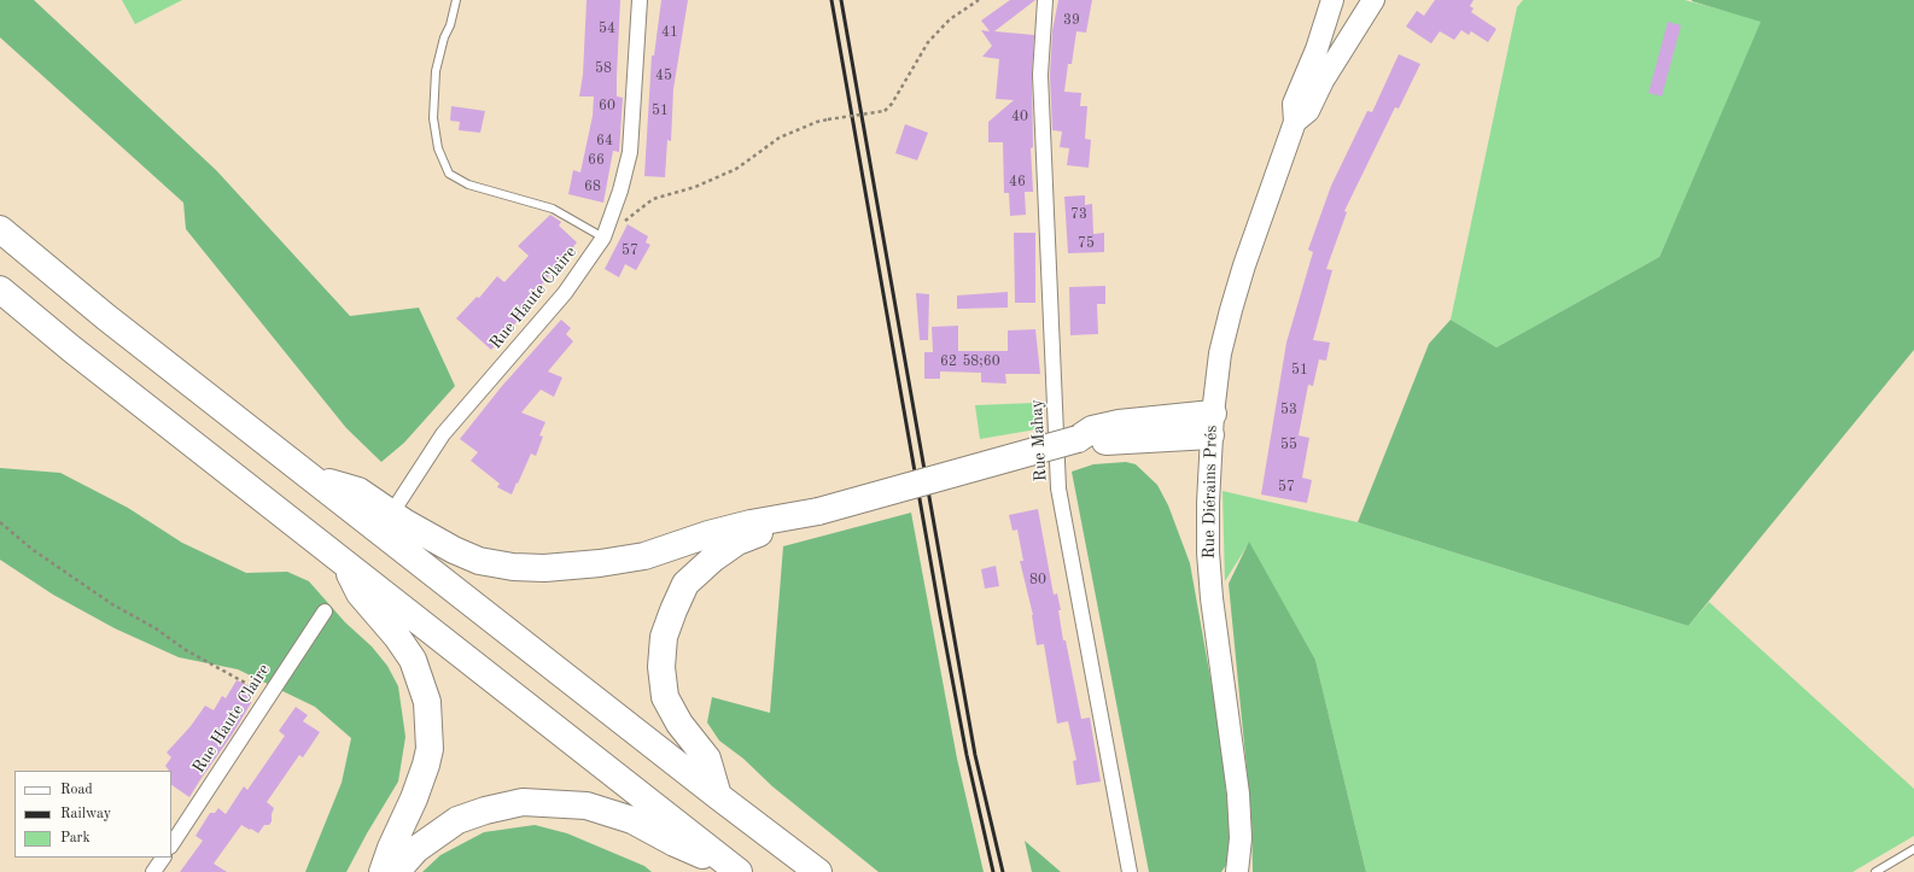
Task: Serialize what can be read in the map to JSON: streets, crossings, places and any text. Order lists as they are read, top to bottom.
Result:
{
  "streets": {
    "main road": ["Rue Diérains Prés"],
    "street": ["Rue Haute Claire", "Rue Mahay"]
  },
  "house_numbers": [
    "39",
    "54",
    "41",
    "58",
    "45",
    "60",
    "51",
    "40",
    "64",
    "66",
    "46",
    "68",
    "73",
    "75",
    "57",
    "62",
    "58;60",
    "51",
    "53",
    "55",
    "57",
    "80"
  ],
  "legend": ["Road", "Railway", "Park"]
}
